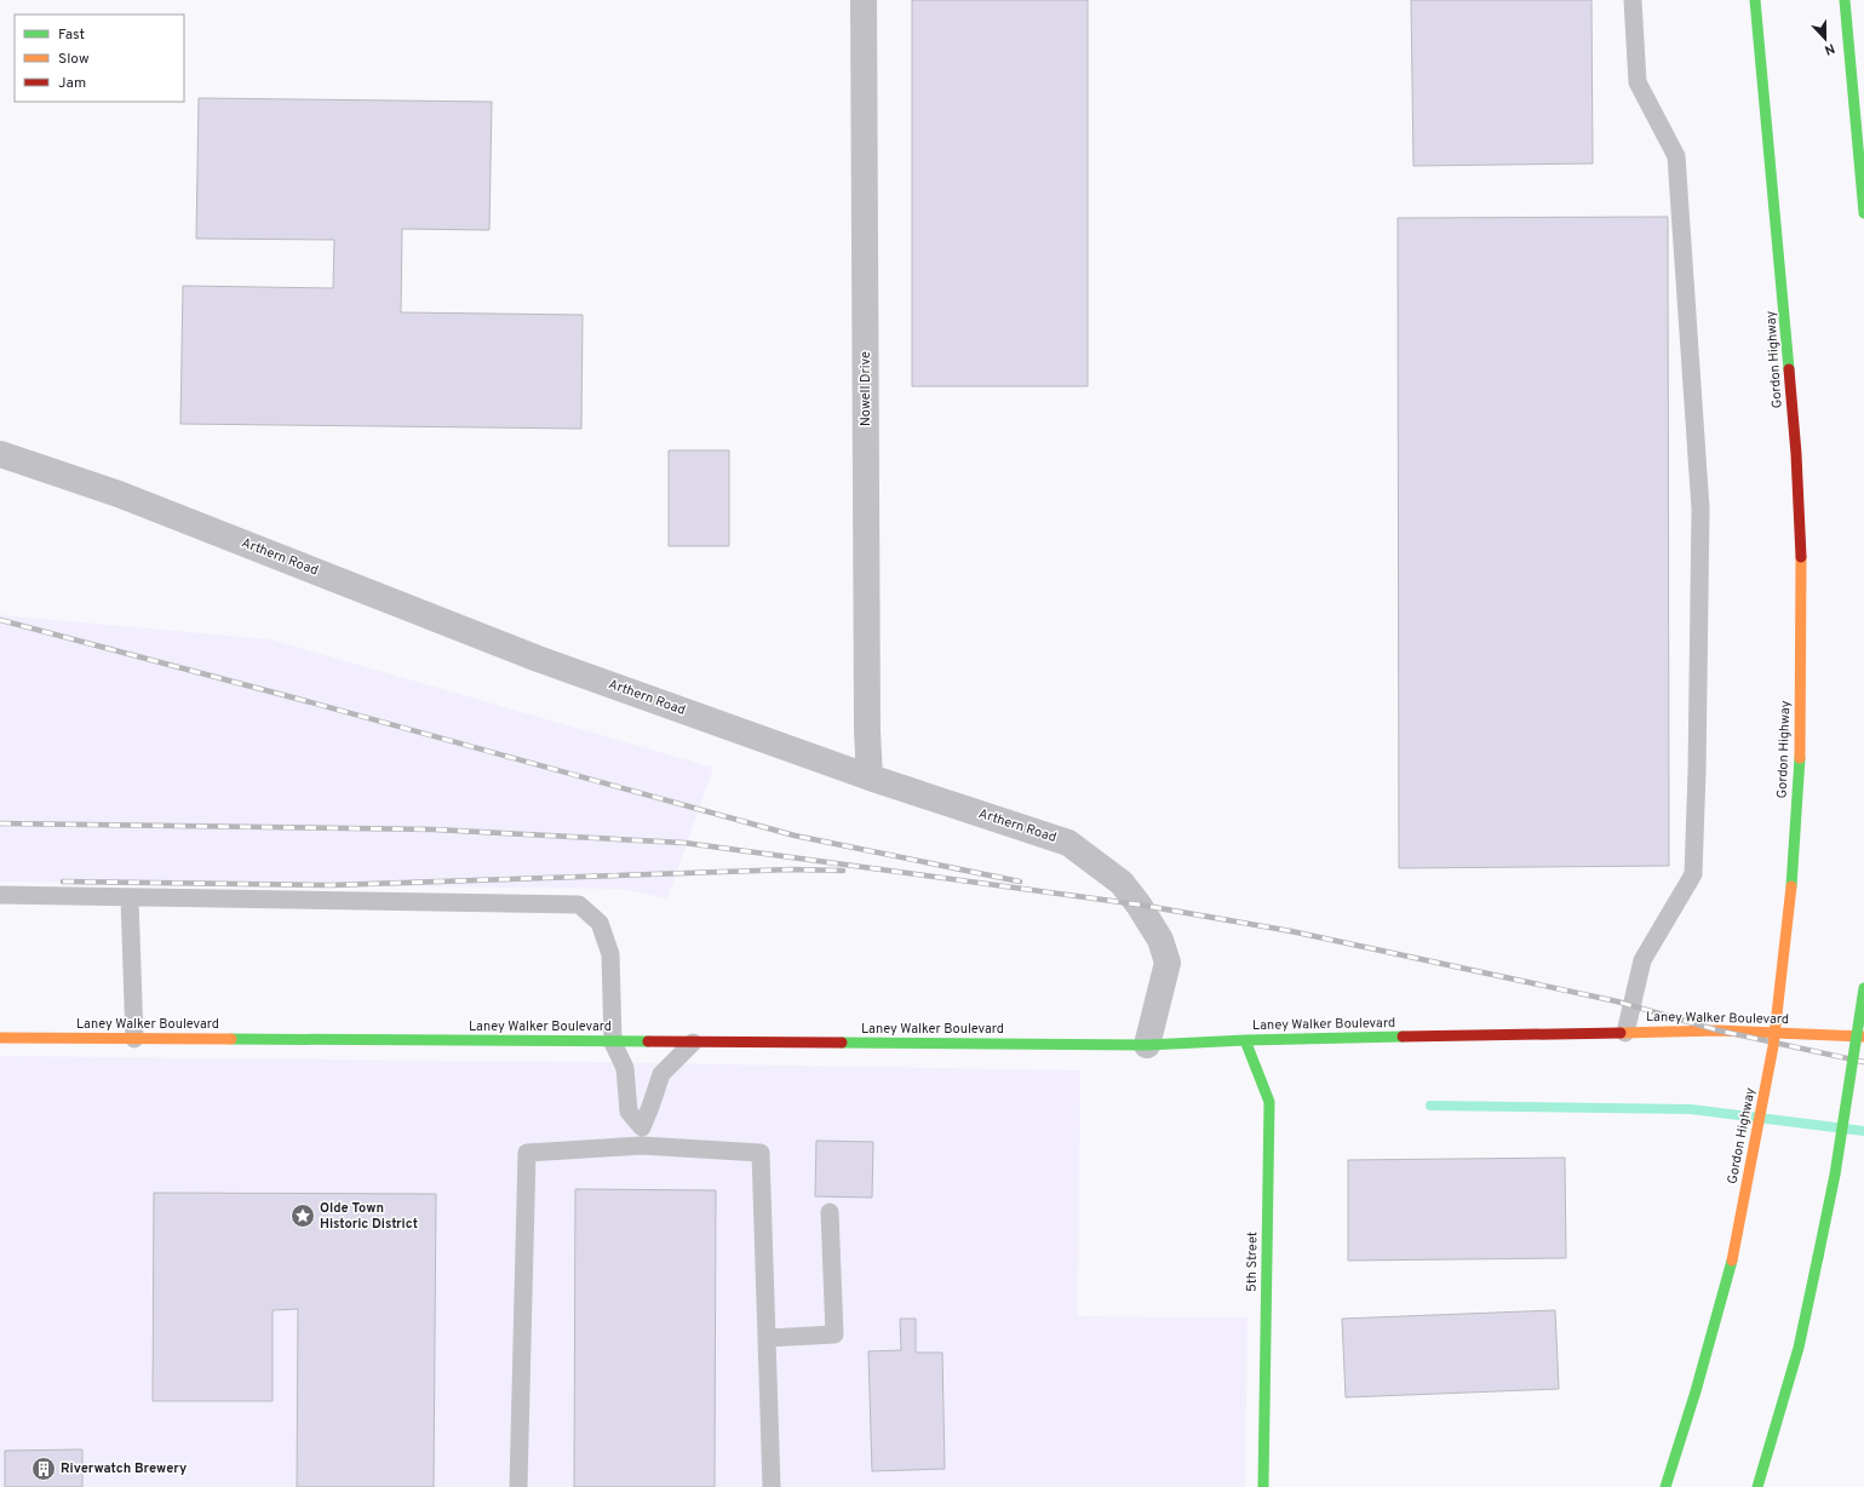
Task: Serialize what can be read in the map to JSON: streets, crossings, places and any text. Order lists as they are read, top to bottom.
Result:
{
  "streets": {
    "main road": ["Gordon Highway", "Laney Walker Boulevard", "5th Street"],
    "street": ["Nowell Drive", "Arthern Road"]
  },
  "crossings": [
    ["Nowell Drive", "Arthern Road"],
    ["Arthern Road", "Laney Walker Boulevard"],
    ["Laney Walker Boulevard", "5th Street"]
  ],
  "places": {
    "place": ["Olde Town Historic District"],
    "building": ["Riverwatch Brewery"]
  },
  "legend": ["Fast", "Slow", "Jam"],
  "north": "bottom"
}
